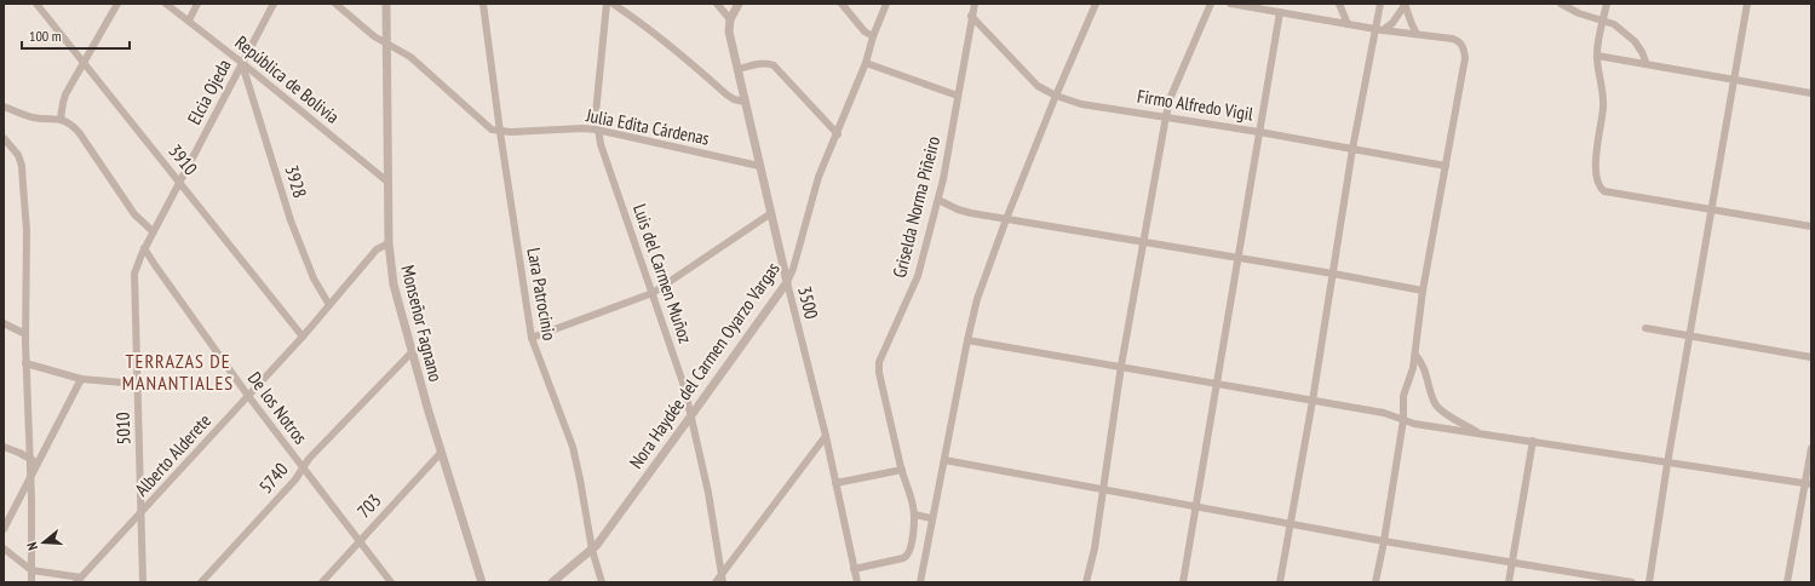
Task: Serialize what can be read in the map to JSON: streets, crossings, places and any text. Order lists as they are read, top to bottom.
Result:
{
  "streets": {
    "street": [
      "República de Bolivia",
      "Elcia Ojeda",
      "Firmo Alfredo Vigil",
      "Julia Edita Cárdenas",
      "3910",
      "3928",
      "Griselda Norma Piñeiro",
      "Luis del Carmen Muñoz",
      "Lara Patrocinio",
      "3500",
      "Monseñor Fagnano",
      "Nora Haydée del Carmen Oyarzo Vargas",
      "De los Notros",
      "5010",
      "Alberto Alderete",
      "5740",
      "703"
    ]
  },
  "crossings": [
    ["República de Bolivia", "Elcia Ojeda"],
    ["República de Bolivia", "3928"],
    ["República de Bolivia", "Monseñor Fagnano"],
    ["Elcia Ojeda", "3910"],
    ["Elcia Ojeda", "3928"],
    ["Elcia Ojeda", "De los Notros"],
    ["Elcia Ojeda", "5010"],
    ["Firmo Alfredo Vigil", "Griselda Norma Piñeiro"],
    ["Julia Edita Cárdenas", "Luis del Carmen Muñoz"],
    ["Julia Edita Cárdenas", "Lara Patrocinio"],
    ["Julia Edita Cárdenas", "3500"],
    ["3910", "Alberto Alderete"],
    ["3928", "Alberto Alderete"],
    ["Griselda Norma Piñeiro", "3500"],
    ["Luis del Carmen Muñoz", "Nora Haydée del Carmen Oyarzo Vargas"],
    ["Lara Patrocinio", "Nora Haydée del Carmen Oyarzo Vargas"],
    ["3500", "Nora Haydée del Carmen Oyarzo Vargas"],
    ["Monseñor Fagnano", "Alberto Alderete"],
    ["Monseñor Fagnano", "5740"],
    ["Monseñor Fagnano", "703"],
    ["De los Notros", "Alberto Alderete"],
    ["De los Notros", "5740"],
    ["De los Notros", "703"],
    ["5010", "Alberto Alderete"]
  ],
  "districts": ["TERRAZAS DE MANANTIALES"],
  "scale_bar": "100 m",
  "north": "left"
}
